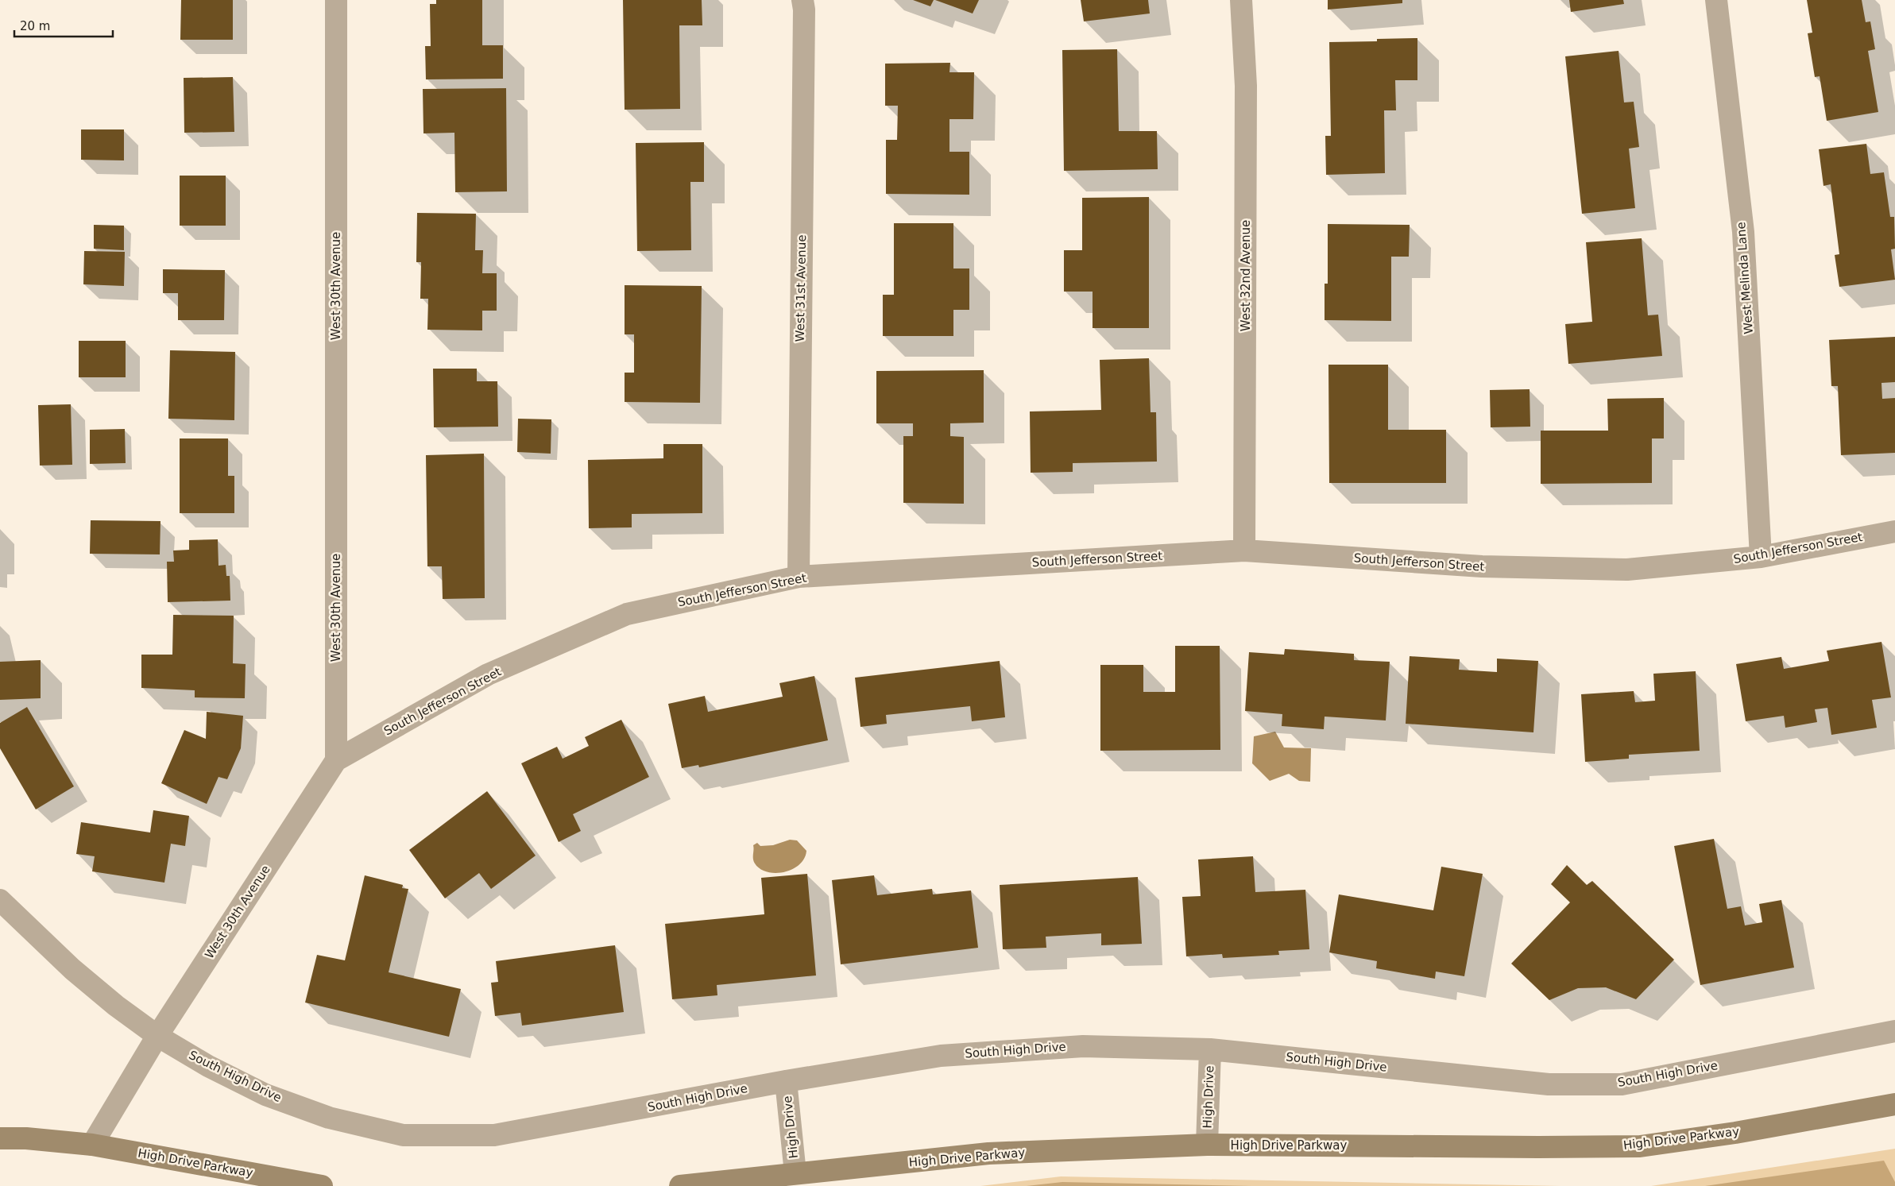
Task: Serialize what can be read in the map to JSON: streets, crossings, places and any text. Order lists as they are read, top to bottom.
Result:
{
  "streets": {
    "main road": ["High Drive Parkway"],
    "street": [
      "West 32nd Avenue",
      "West Melinda Lane",
      "West 30th Avenue",
      "West 31st Avenue",
      "South Jefferson Street",
      "South High Drive",
      "High Drive"
    ]
  },
  "crossings": [
    ["West 32nd Avenue", "South Jefferson Street"],
    ["West Melinda Lane", "South Jefferson Street"],
    ["West 30th Avenue", "South Jefferson Street"],
    ["West 30th Avenue", "South High Drive"],
    ["West 30th Avenue", "High Drive Parkway"],
    ["West 31st Avenue", "South Jefferson Street"],
    ["South High Drive", "High Drive"],
    ["High Drive", "High Drive Parkway"]
  ],
  "scale_bar": "20 m"
}
